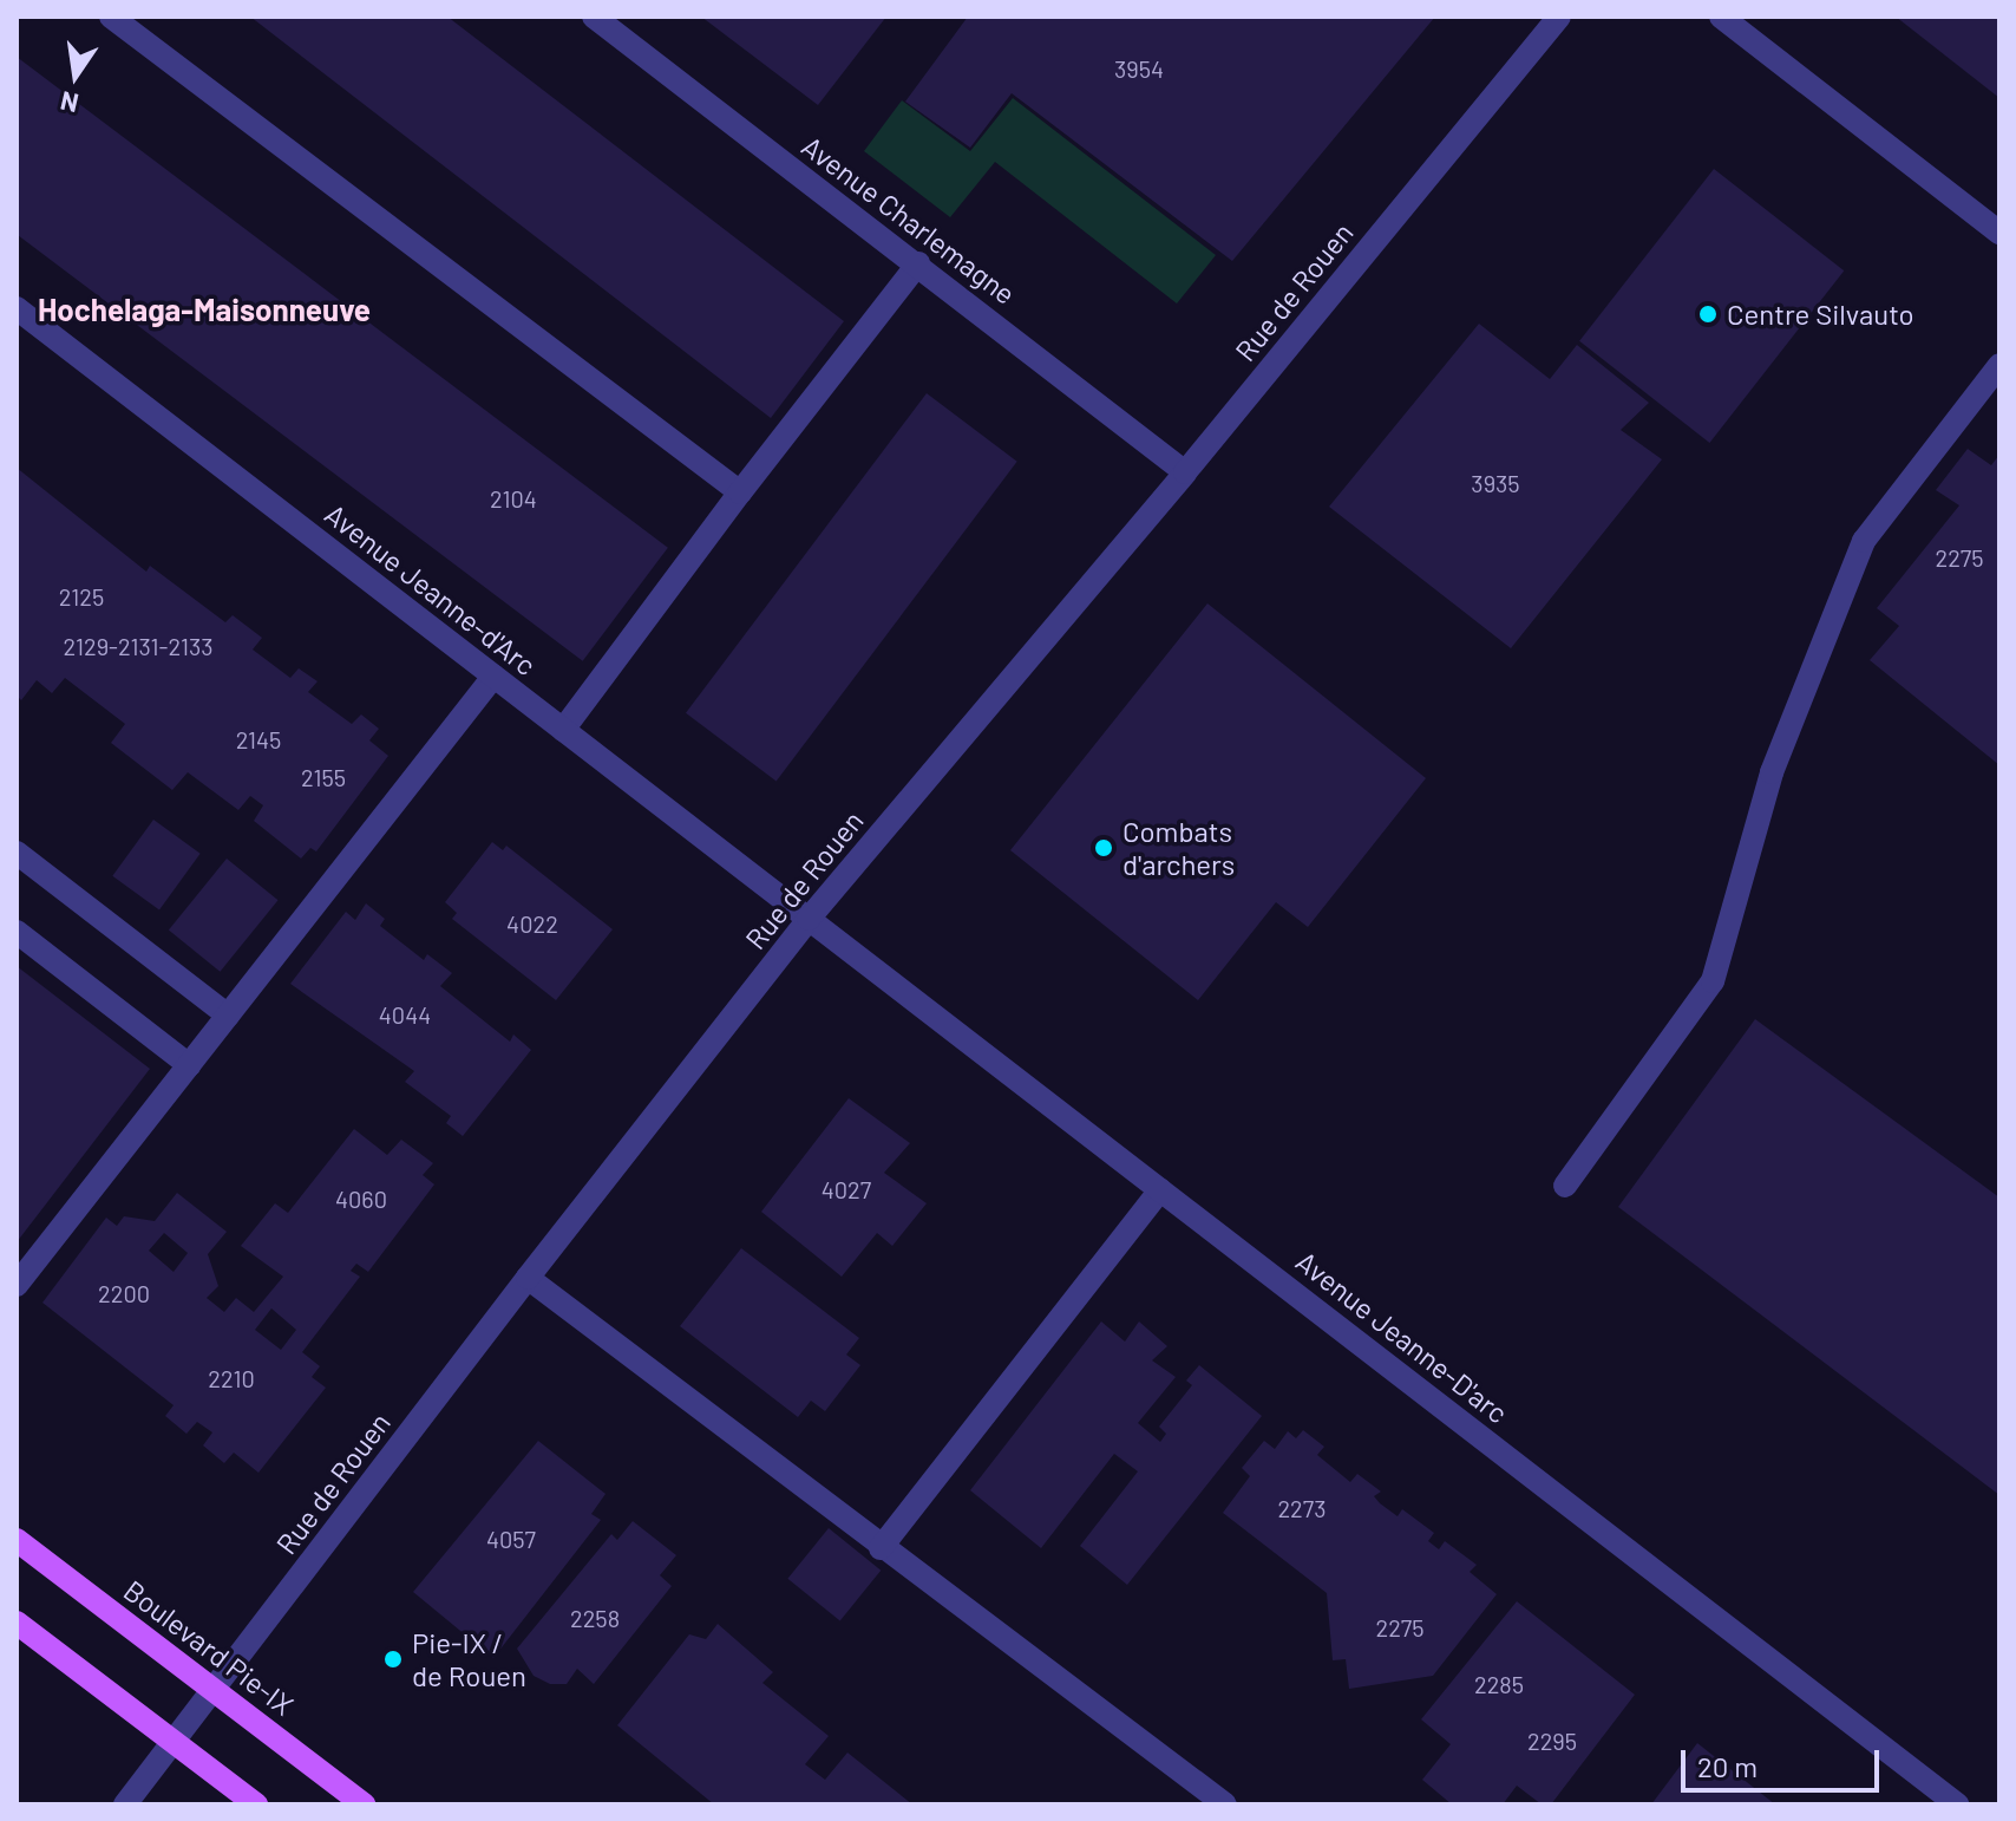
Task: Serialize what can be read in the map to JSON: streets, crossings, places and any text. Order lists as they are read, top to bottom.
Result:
{
  "streets": {
    "main road": ["Boulevard Pie-IX"],
    "street": [
      "Avenue Charlemagne",
      "Rue de Rouen",
      "Avenue Jeanne-d'Arc",
      "Avenue Jeanne-D'arc"
    ]
  },
  "crossings": [
    ["Avenue Charlemagne", "Rue de Rouen"],
    ["Rue de Rouen", "Avenue Jeanne-d'Arc"],
    ["Rue de Rouen", "Avenue Jeanne-D'arc"],
    ["Rue de Rouen", "Boulevard Pie-IX"],
    ["Avenue Jeanne-d'Arc", "Avenue Jeanne-D'arc"]
  ],
  "districts": ["Hochelaga-Maisonneuve"],
  "places": ["Centre Silvauto", "Combats d'archers", "Pie-IX / de Rouen"],
  "house_numbers": [
    "3954",
    "3935",
    "2104",
    "2275",
    "2125",
    "2129-2131-2133",
    "2145",
    "2155",
    "4022",
    "4044",
    "4027",
    "4060",
    "2200",
    "2210",
    "2273",
    "4057",
    "2258",
    "2275",
    "2285",
    "2295"
  ],
  "scale_bar": "20 m",
  "north": "bottom"
}
